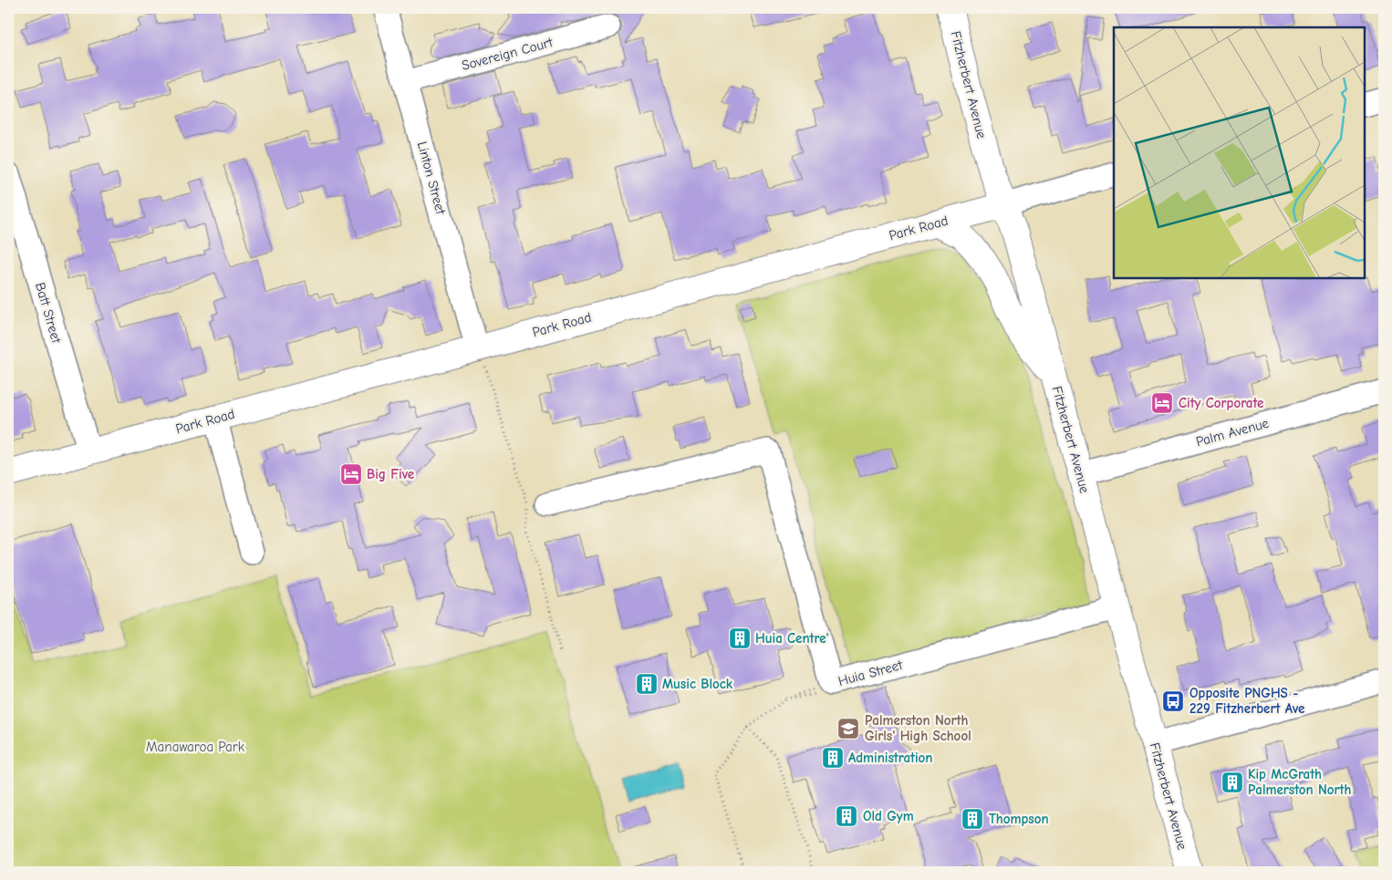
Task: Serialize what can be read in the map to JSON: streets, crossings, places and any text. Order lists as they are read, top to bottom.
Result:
{
  "streets": {
    "main road": ["Fitzherbert Avenue", "Park Road"],
    "street": [
      "Sovereign Court",
      "Linton Street",
      "Batt Street",
      "Palm Avenue",
      "Huia Street"
    ]
  },
  "crossings": [
    ["Sovereign Court", "Linton Street"],
    ["Fitzherbert Avenue", "Park Road"],
    ["Fitzherbert Avenue", "Palm Avenue"],
    ["Fitzherbert Avenue", "Huia Street"],
    ["Linton Street", "Park Road"],
    ["Park Road", "Batt Street"]
  ],
  "parks": ["Manawaroa Park"],
  "places": {
    "hotel": ["City Corporate", "Big Five"],
    "building": [
      "Huia Centre'",
      "Music Block",
      "Administration",
      "Kip McGrath Palmerston North",
      "Old Gym",
      "Thompson"
    ],
    "bus stop": ["Opposite PNGHS - 229 Fitzherbert Ave"],
    "school or university": ["Palmerston North Girls' High School"]
  }
}
